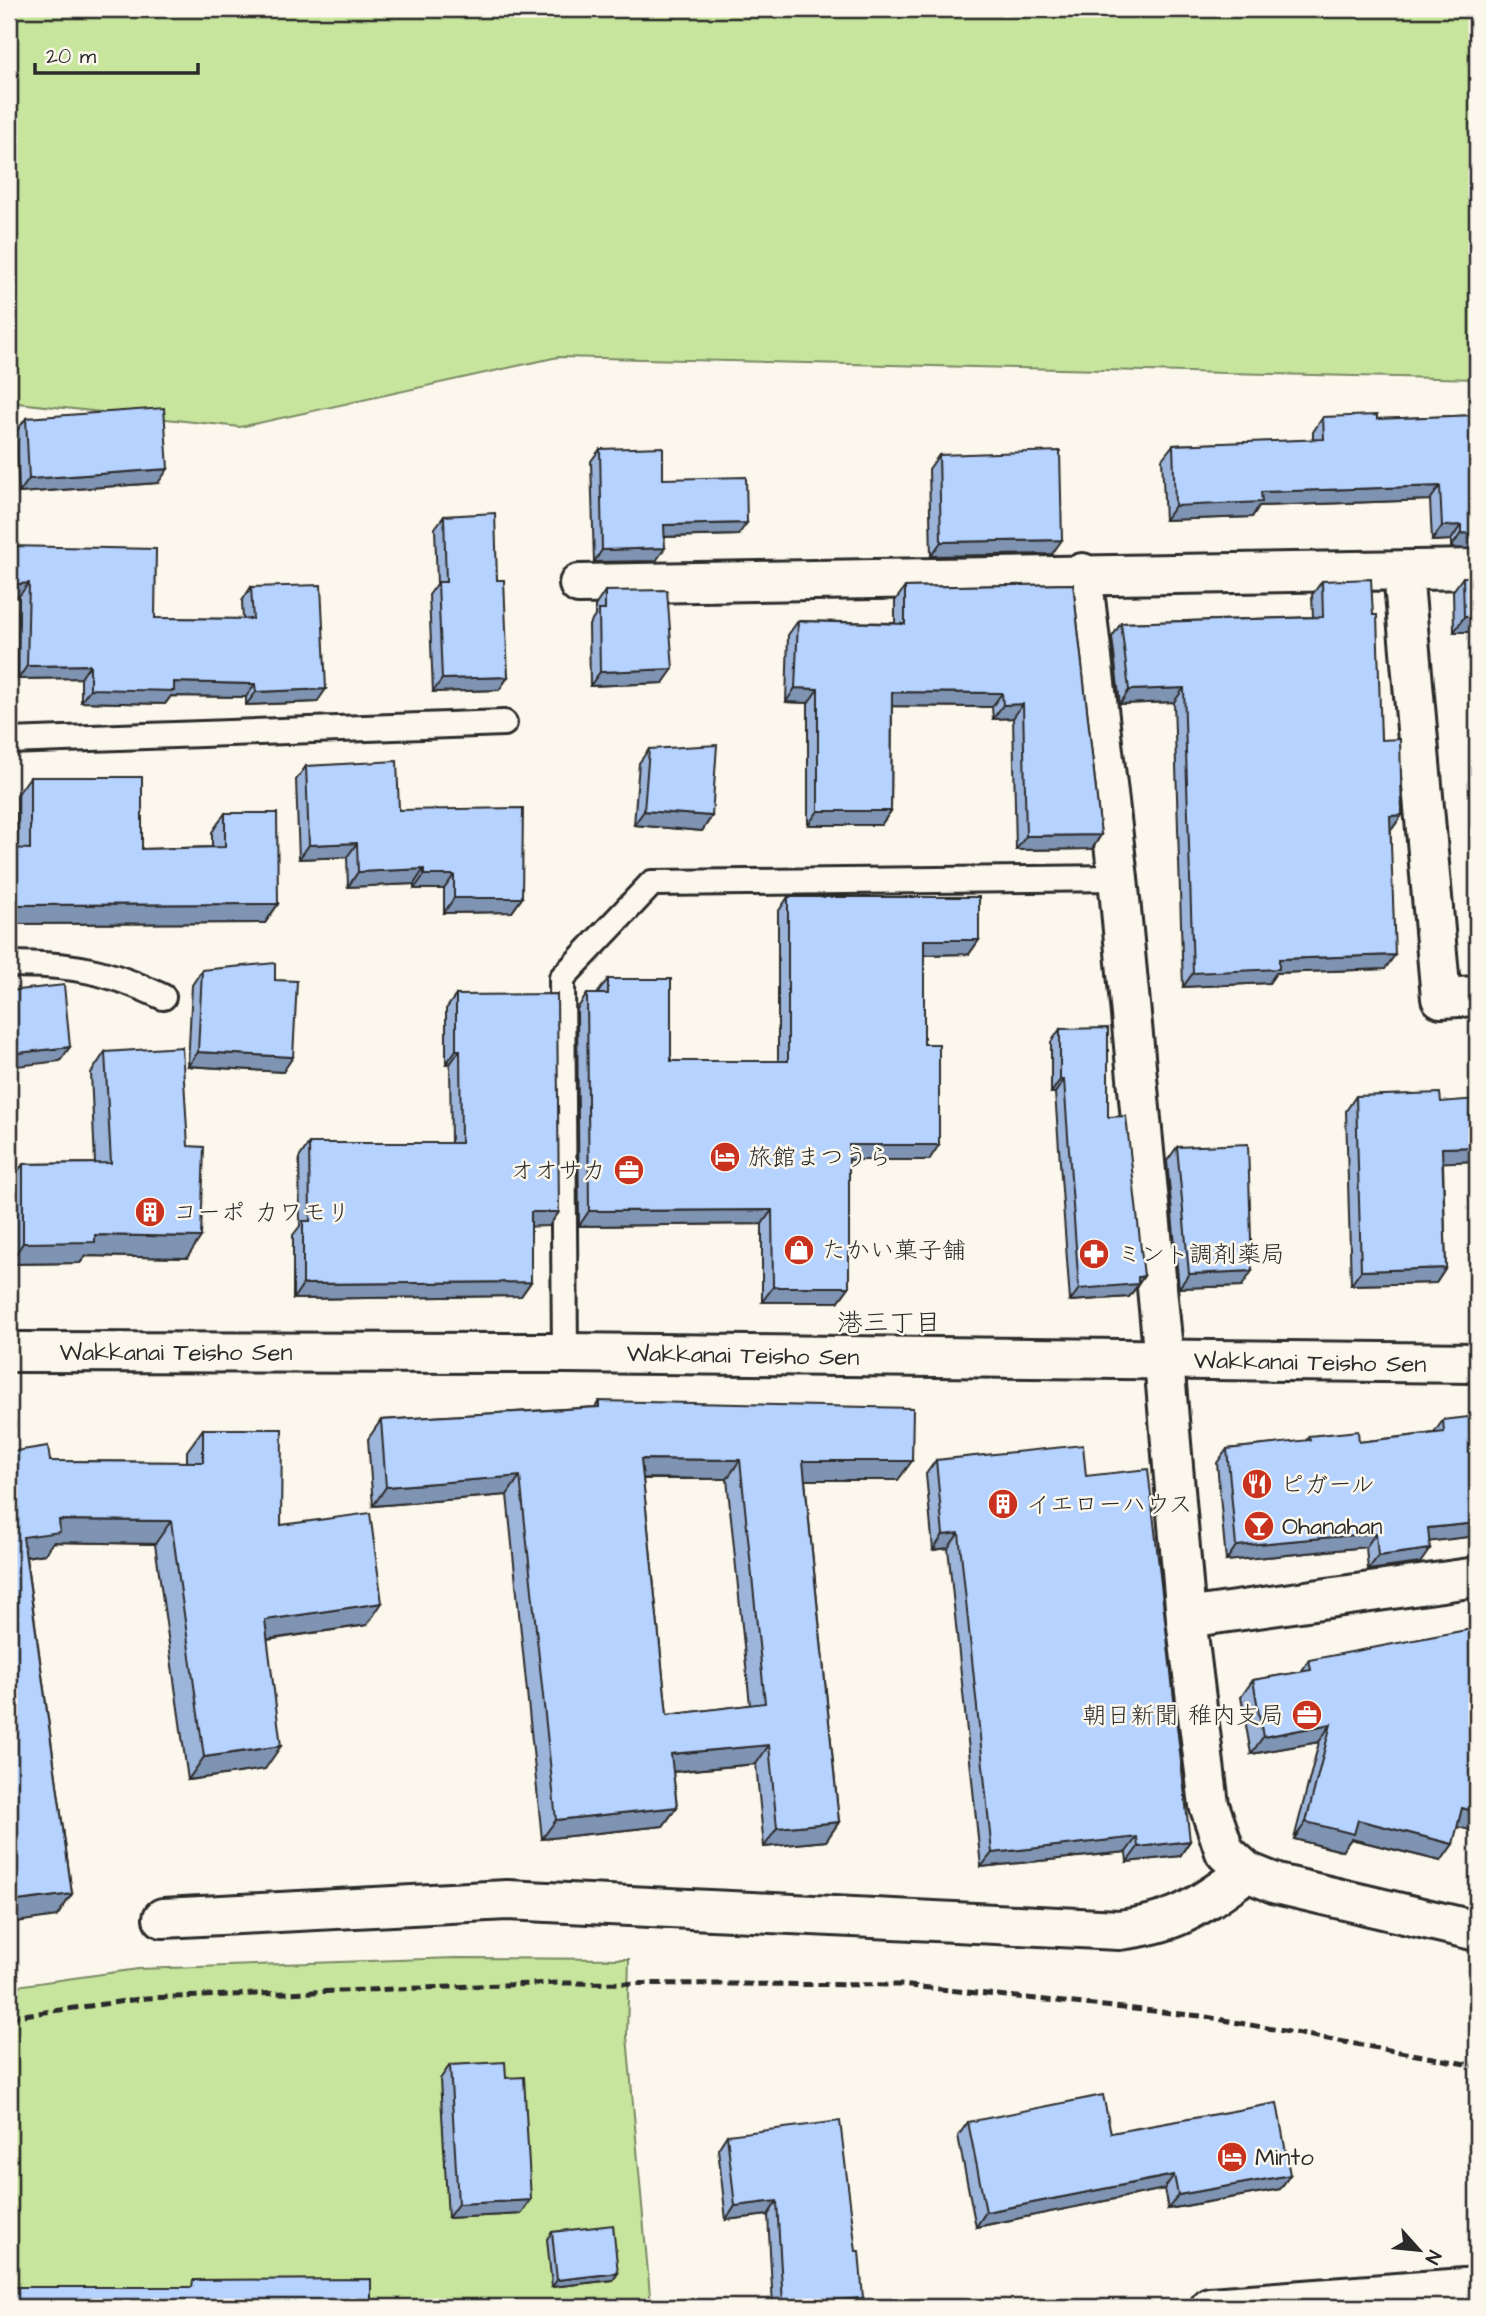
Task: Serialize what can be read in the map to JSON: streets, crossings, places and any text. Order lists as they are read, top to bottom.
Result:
{
  "streets": {
    "main road": ["Wakkanai Teisho Sen"]
  },
  "districts": ["港三丁目"],
  "places": {
    "hotel": ["旅館まつうら", "Minto"],
    "office": ["オオサカ", "朝日新聞 稚内支局"],
    "building": ["コーポ カワモリ", "イエローハウス"],
    "shop": ["たかい菓子舗"],
    "pharmacy": ["ミント調剤薬局"],
    "restaurant": ["ピガール"],
    "bar": ["Ohanahan"]
  },
  "scale_bar": "20 m",
  "north": "bottom right"
}
